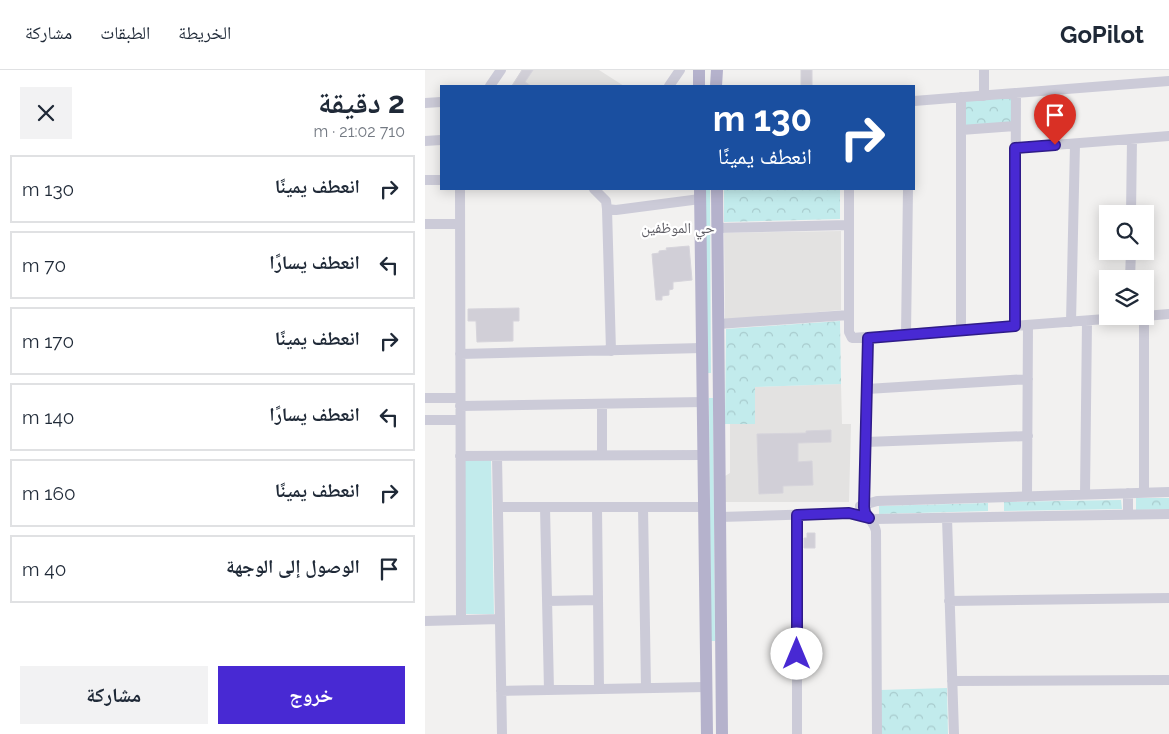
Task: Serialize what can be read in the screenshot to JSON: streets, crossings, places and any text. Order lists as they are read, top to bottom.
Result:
{
  "districts": ["حي الموظفين"],
  "page": {
    "header": "GoPilot",
    "nav": ["الخريطة", "الطبقات", "مشاركة"],
    "heading": ["2 دقيقة", "710 m · 21:02"],
    "turn": ["130 m", "انعطف يمينًا"],
    "list": [
      {
        "name": "انعطف يمينًا",
        "value": "130 m"
      },
      {
        "name": "انعطف يسارًا",
        "value": "70 m"
      },
      {
        "name": "انعطف يمينًا",
        "value": "170 m"
      },
      {
        "name": "انعطف يسارًا",
        "value": "140 m"
      },
      {
        "name": "انعطف يمينًا",
        "value": "160 m"
      },
      {
        "name": "الوصول إلى الوجهة",
        "value": "40 m"
      }
    ],
    "buttons": ["خروج", "مشاركة"]
  }
}
